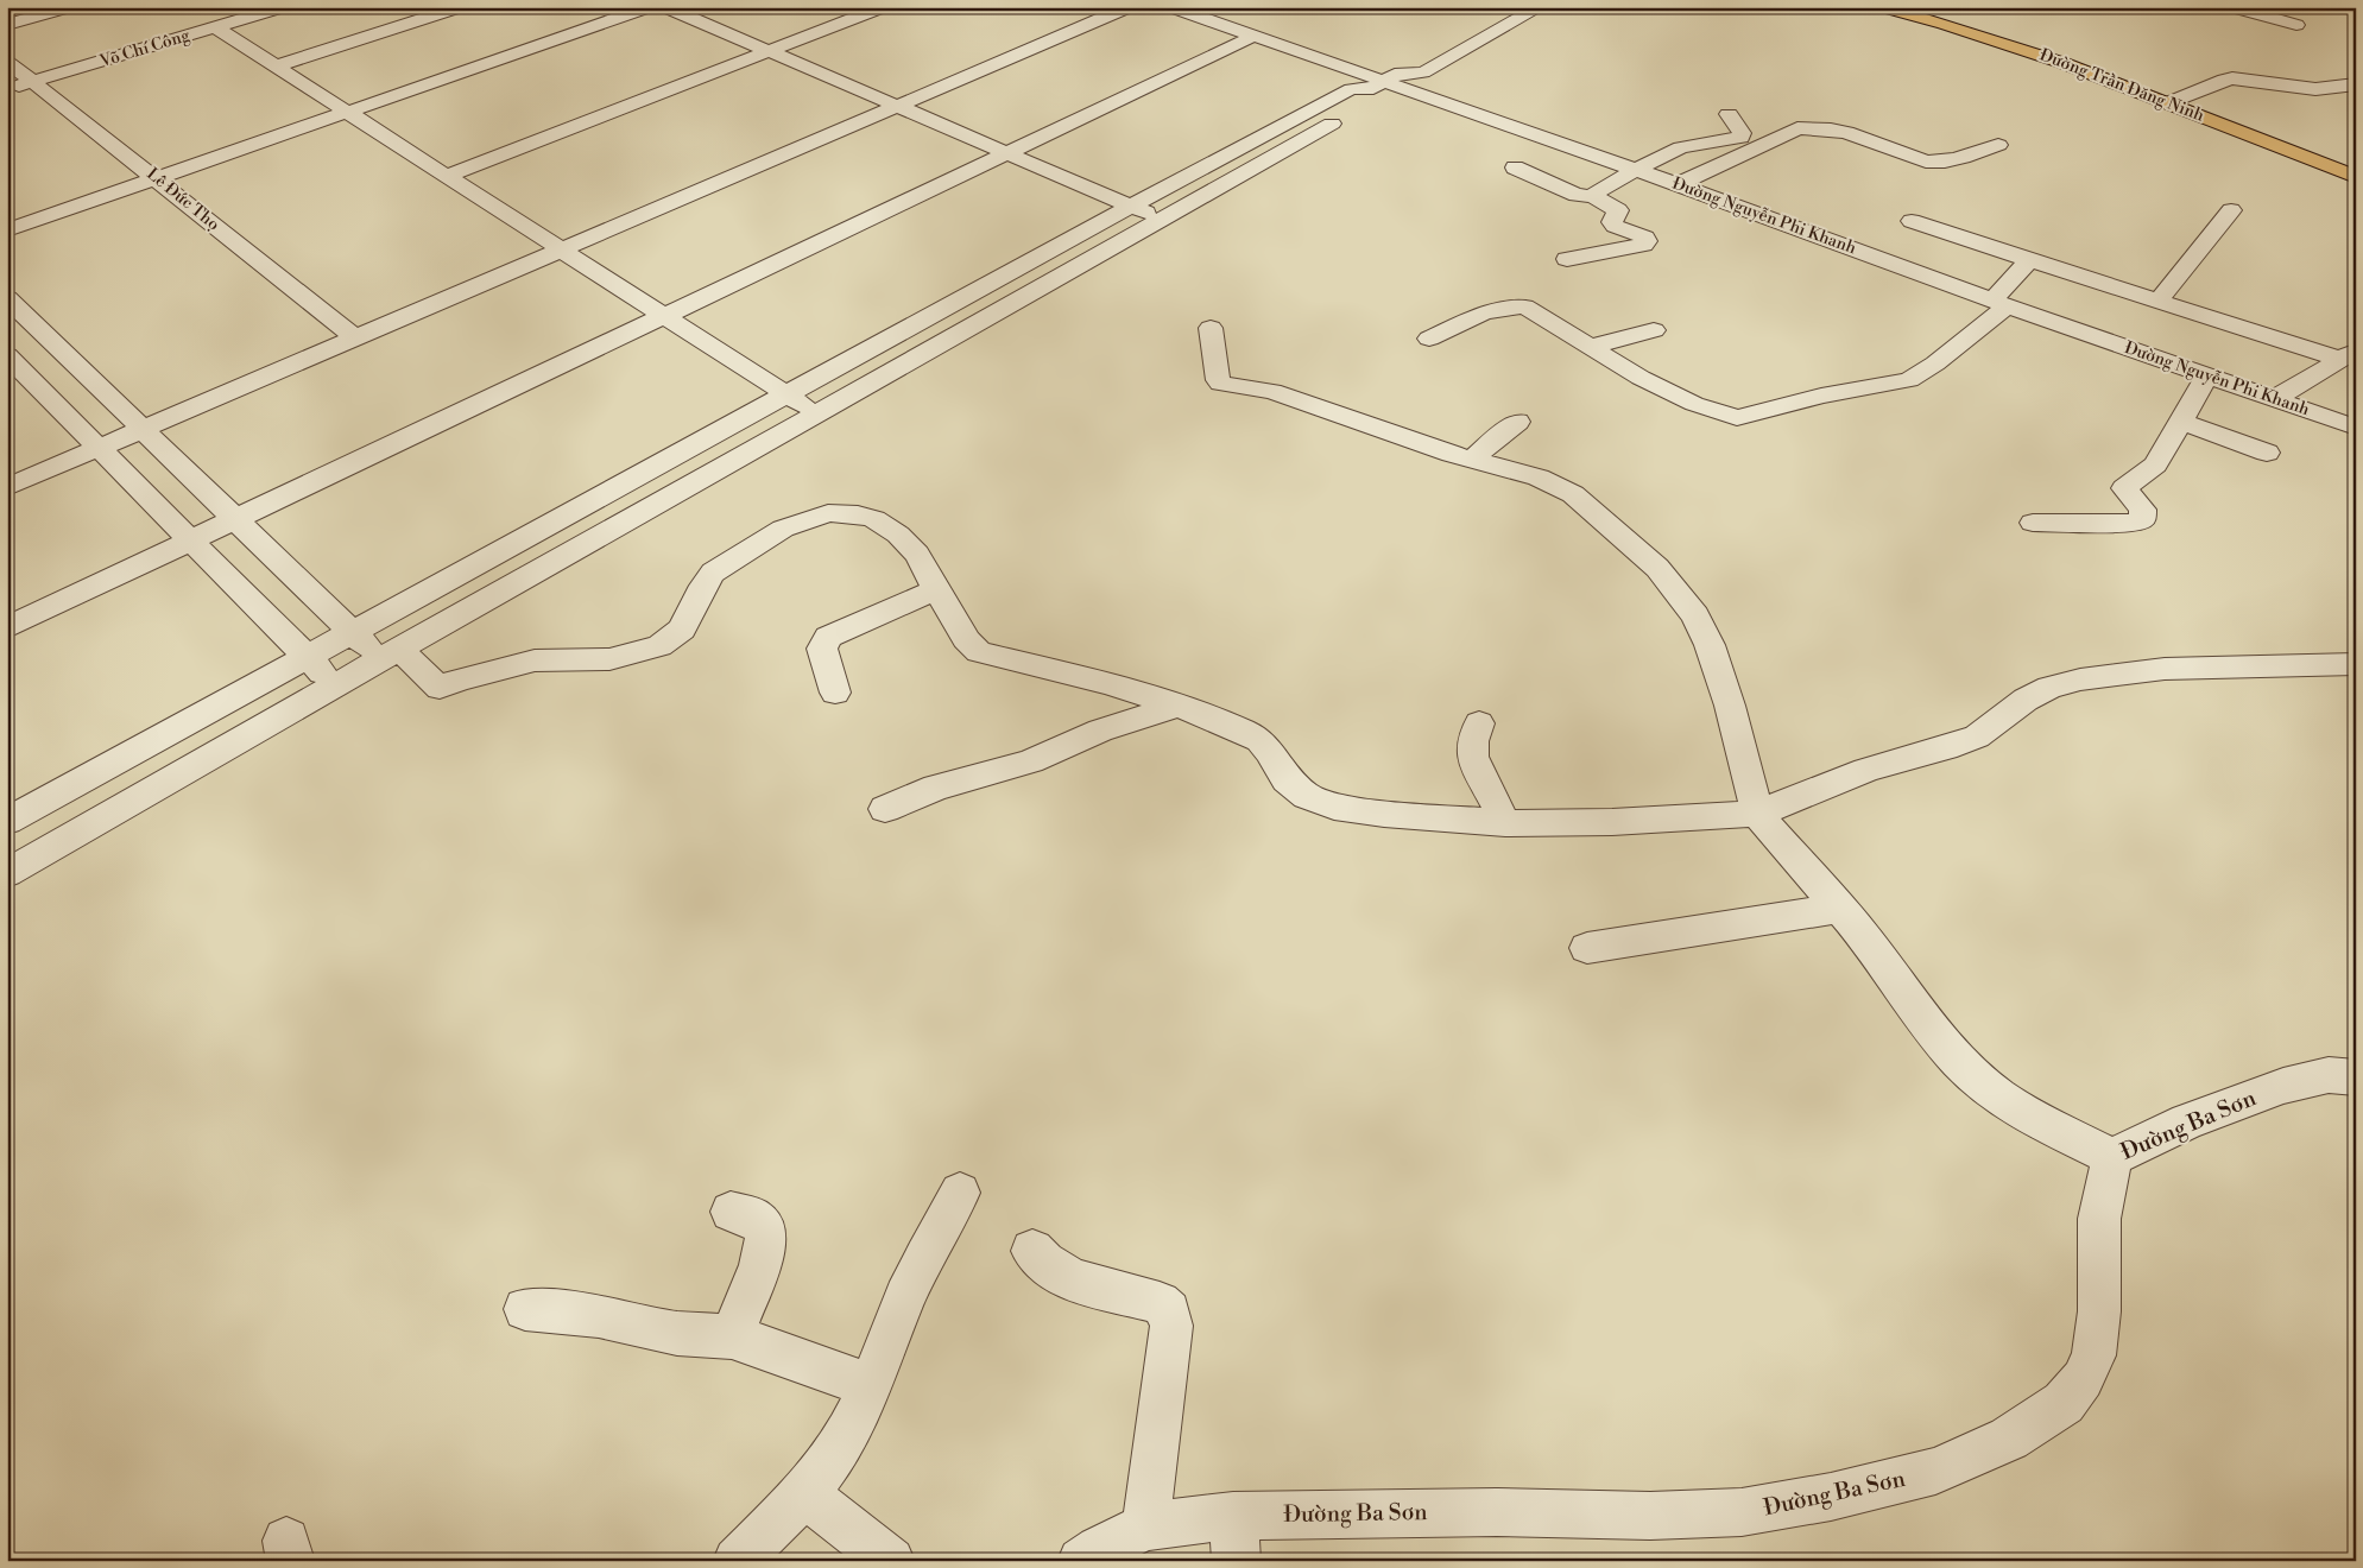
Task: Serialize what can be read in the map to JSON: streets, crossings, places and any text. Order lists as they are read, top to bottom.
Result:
{
  "streets": {
    "main road": ["Đường Trần Đăng Ninh"],
    "street": [
      "Võ Chí Công",
      "Lê Đức Thọ",
      "Đường Nguyễn Phi Khanh",
      "Đường Ba Sơn"
    ]
  },
  "crossings": [
    ["Võ Chí Công", "Lê Đức Thọ"]
  ]
}
